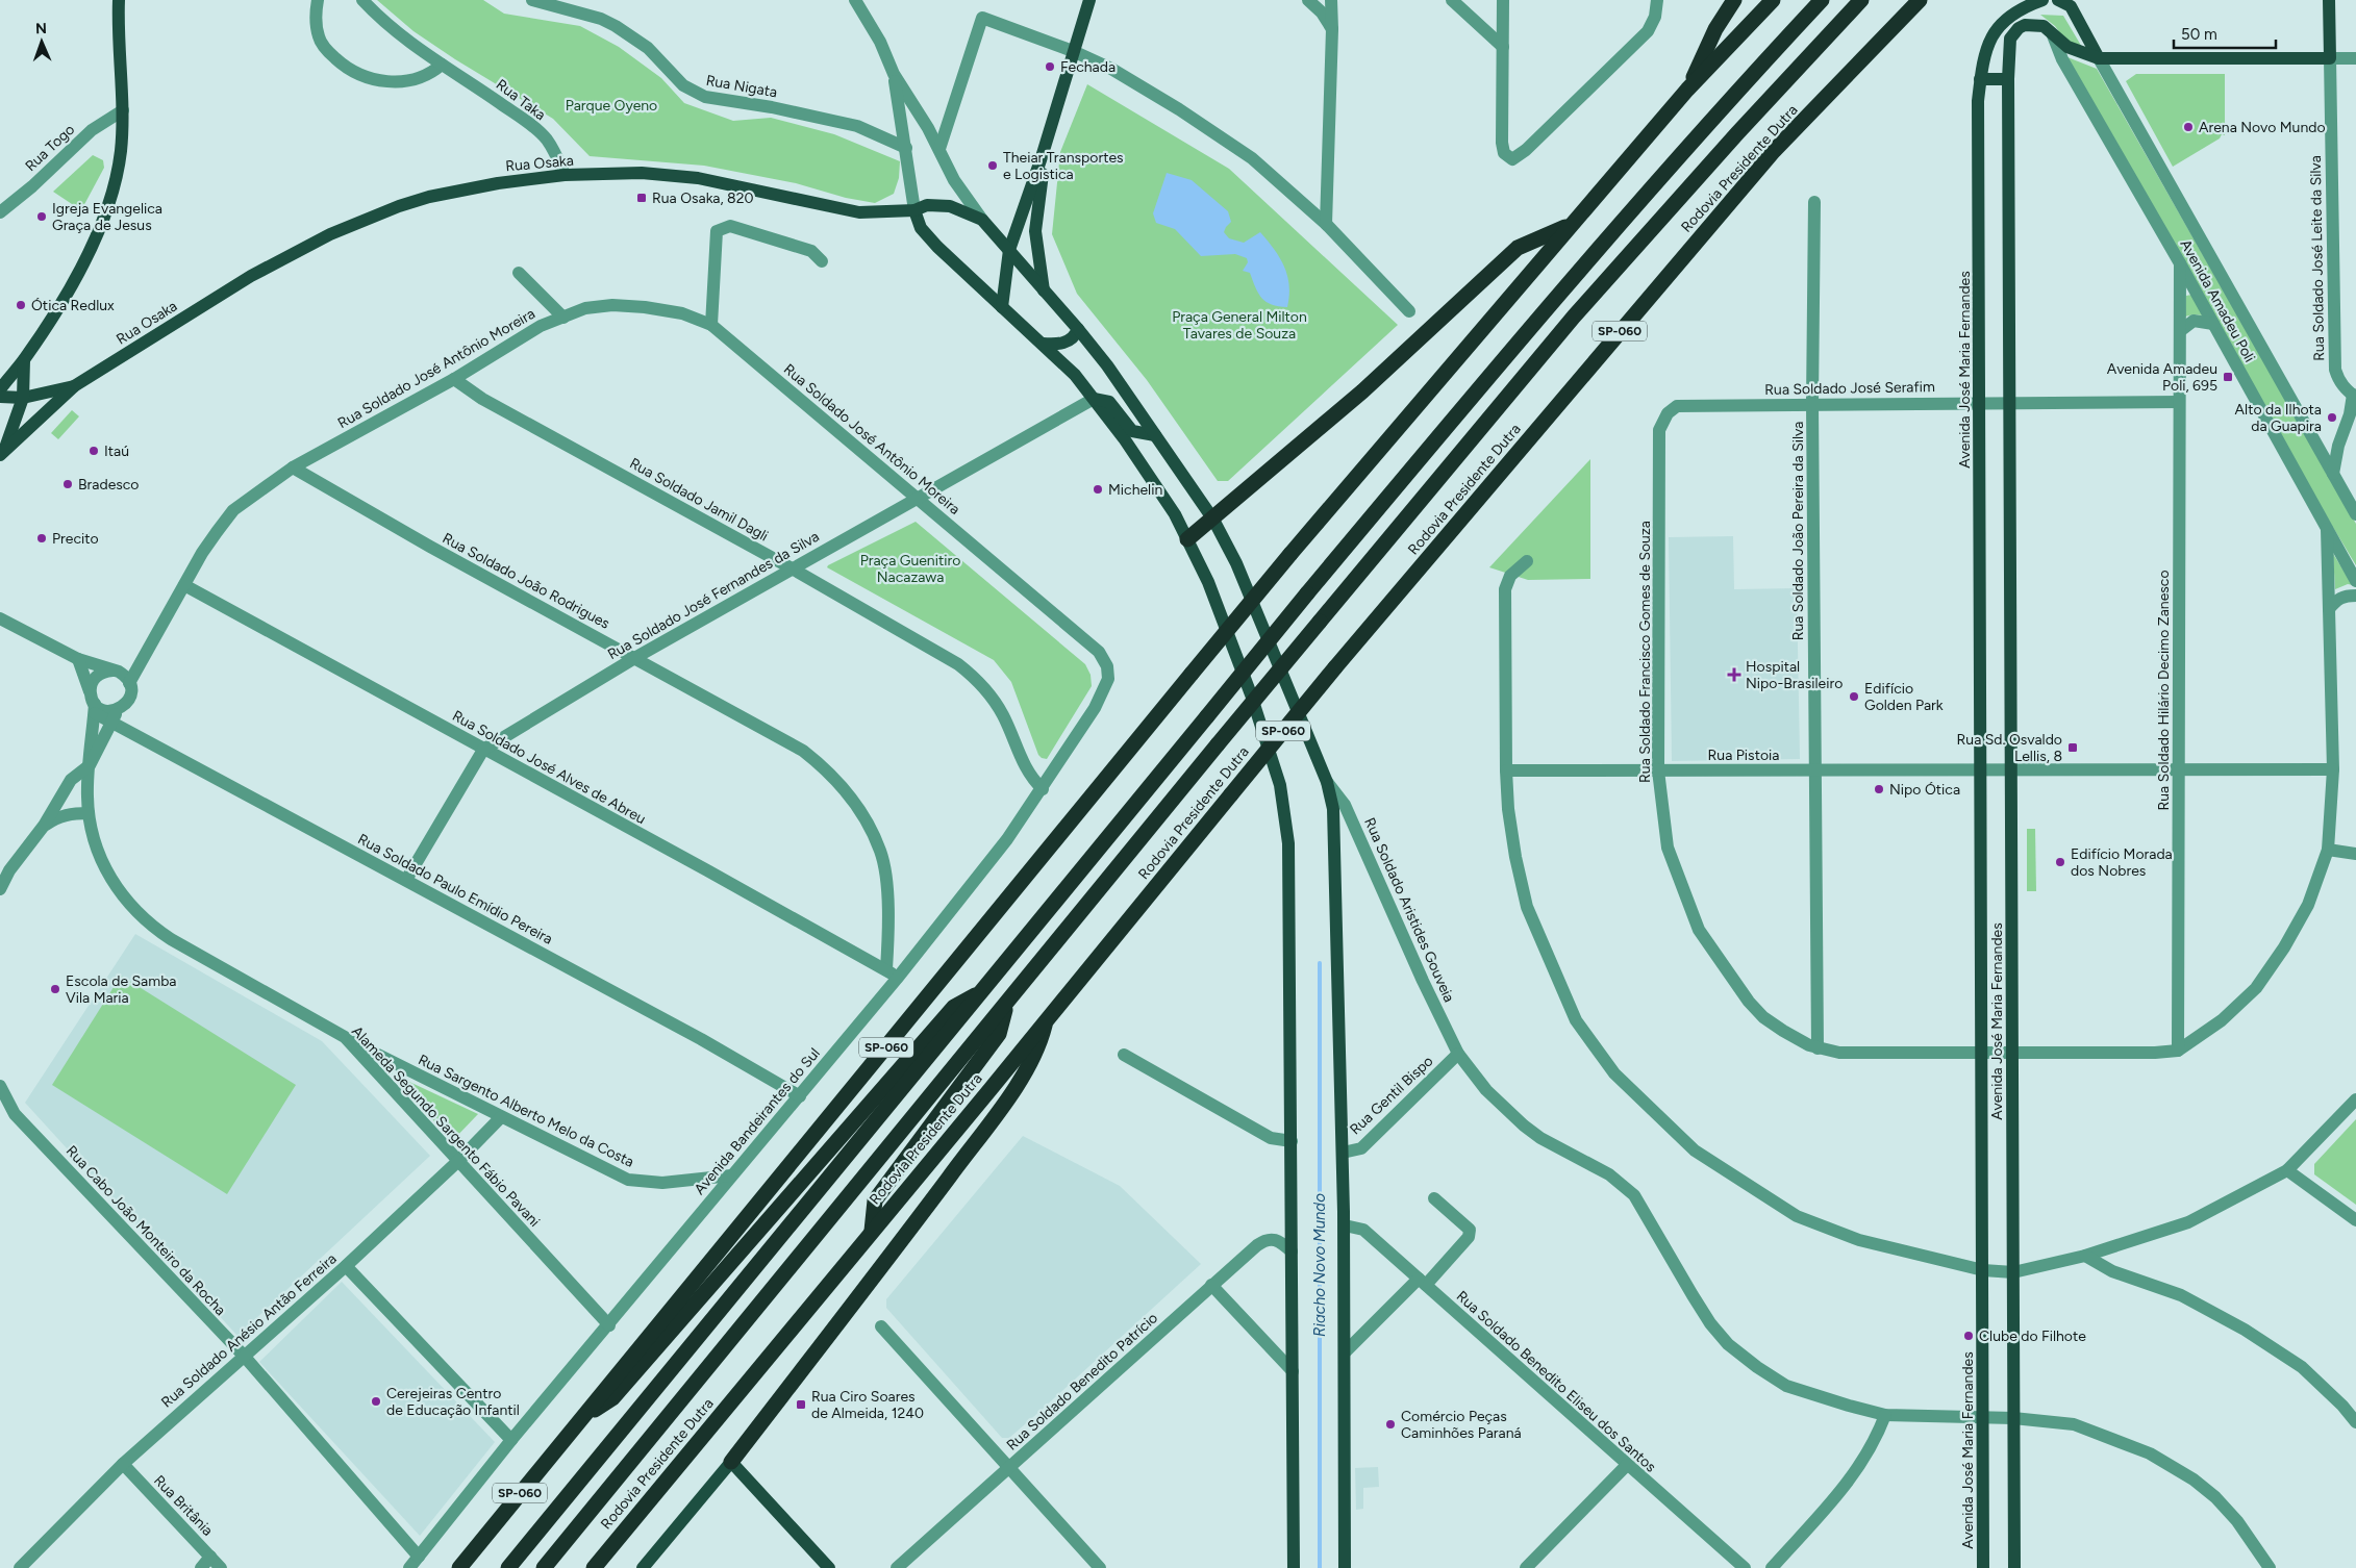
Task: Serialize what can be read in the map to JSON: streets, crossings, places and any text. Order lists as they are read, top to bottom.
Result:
{
  "streets": {
    "highway": ["Rodovia Presidente Dutra", "SP-060"],
    "main road": ["Rua Osaka", "Rua Soldado José Leite da Silva", "Avenida José Maria Fernandes"],
    "street": [
      "Rua Nigata",
      "Rua Taka",
      "Rua Togo",
      "Avenida Amadeu Poli",
      "Rua Soldado José Antônio Moreira",
      "Rua Soldado José Serafim",
      "Rua Soldado Jamil Dagli",
      "Rua Soldado João Pereira da Silva",
      "Rua Soldado João Rodrigues",
      "Rua Soldado José Fernandes da Silva",
      "Rua Soldado Francisco Gomes de Souza",
      "Rua Soldado Hilário Decimo Zanesco",
      "Rua Pistoia",
      "Rua Soldado José Alves de Abreu",
      "Rua Soldado Paulo Emídio Pereira",
      "Rua Soldado Aristides Gouveia",
      "Rua Gentil Bispo",
      "Rua Sargento Alberto Melo da Costa",
      "Avenida Bandeirantes do Sul",
      "Alameda Segundo Sargento Fábio Pavani",
      "Rua Cabo João Monteiro da Rocha",
      "Rua Soldado Anésio Antão Ferreira",
      "Rua Soldado Benedito Patrício",
      "Rua Soldado Benedito Eliseu dos Santos",
      "Rua Britânia"
    ]
  },
  "crossings": [
    ["Rua Taka", "Rua Osaka"],
    ["Rua Soldado José Leite da Silva", "Avenida Amadeu Poli"],
    ["Avenida Amadeu Poli", "Avenida José Maria Fernandes"],
    ["Avenida Amadeu Poli", "Rua Soldado Hilário Decimo Zanesco"],
    ["Rua Soldado José Antônio Moreira", "Rua Soldado Jamil Dagli"],
    ["Rua Soldado José Antônio Moreira", "Rua Soldado João Rodrigues"],
    ["Rua Soldado José Antônio Moreira", "Rua Soldado José Fernandes da Silva"],
    ["Rua Soldado José Antônio Moreira", "Rua Soldado José Alves de Abreu"],
    ["Rua Soldado José Antônio Moreira", "Rua Soldado Paulo Emídio Pereira"],
    ["Rua Soldado José Antônio Moreira", "Avenida Bandeirantes do Sul"],
    ["Rua Soldado José Antônio Moreira", "Alameda Segundo Sargento Fábio Pavani"],
    ["Avenida José Maria Fernandes", "Rua Soldado José Serafim"],
    ["Avenida José Maria Fernandes", "Rua Soldado Francisco Gomes de Souza"],
    ["Avenida José Maria Fernandes", "Rua Pistoia"],
    ["Avenida José Maria Fernandes", "Rua Soldado Aristides Gouveia"],
    ["Rua Soldado José Serafim", "Rua Soldado João Pereira da Silva"],
    ["Rua Soldado José Serafim", "Rua Soldado Francisco Gomes de Souza"],
    ["Rua Soldado José Serafim", "Rua Soldado Hilário Decimo Zanesco"],
    ["Rua Soldado Jamil Dagli", "Rua Soldado José Fernandes da Silva"],
    ["Rua Soldado Jamil Dagli", "Avenida Bandeirantes do Sul"],
    ["Rua Soldado João Pereira da Silva", "Rua Soldado Francisco Gomes de Souza"],
    ["Rua Soldado João Pereira da Silva", "Rua Pistoia"],
    ["Rua Soldado João Rodrigues", "Rua Soldado José Fernandes da Silva"],
    ["Rua Soldado João Rodrigues", "Rua Soldado José Alves de Abreu"],
    ["Rua Soldado José Fernandes da Silva", "Rua Soldado José Alves de Abreu"],
    ["Rua Soldado José Fernandes da Silva", "Rua Soldado Paulo Emídio Pereira"],
    ["Rua Soldado Francisco Gomes de Souza", "Rua Soldado Hilário Decimo Zanesco"],
    ["Rua Soldado Francisco Gomes de Souza", "Rua Pistoia"],
    ["Rua Soldado José Alves de Abreu", "Avenida Bandeirantes do Sul"],
    ["Rua Soldado Paulo Emídio Pereira", "Avenida Bandeirantes do Sul"],
    ["Rua Soldado Paulo Emídio Pereira", "Alameda Segundo Sargento Fábio Pavani"],
    ["Rua Soldado Aristides Gouveia", "Rua Gentil Bispo"],
    ["Rua Sargento Alberto Melo da Costa", "Avenida Bandeirantes do Sul"],
    ["Rua Sargento Alberto Melo da Costa", "Alameda Segundo Sargento Fábio Pavani"],
    ["Rua Sargento Alberto Melo da Costa", "Rua Soldado Anésio Antão Ferreira"],
    ["Avenida Bandeirantes do Sul", "Alameda Segundo Sargento Fábio Pavani"],
    ["Avenida Bandeirantes do Sul", "Rua Cabo João Monteiro da Rocha"],
    ["Alameda Segundo Sargento Fábio Pavani", "Rua Soldado Anésio Antão Ferreira"],
    ["Rua Cabo João Monteiro da Rocha", "Rua Soldado Anésio Antão Ferreira"],
    ["Rua Soldado Anésio Antão Ferreira", "Rua Britânia"]
  ],
  "water": ["Riacho Novo Mundo"],
  "parks": ["Parque Oyeno", "Praça General Milton Tavares de Souza", "Praça Guenitiro Nacazawa"],
  "places": {
    "other": [
      "Fechada",
      "Arena Novo Mundo",
      "Theiar Transportes e Logistica",
      "Igreja Evangelica Graça de Jesus",
      "Ótica Redlux",
      "Alto da Ilhota da Guapira",
      "Itaú",
      "Bradesco",
      "Michelin",
      "Precito",
      "Edifício Golden Park",
      "Nipo Ótica",
      "Edifício Morada dos Nobres",
      "Escola de Samba Vila Maria",
      "Clube do Filhote",
      "Cerejeiras Centro de Educação Infantil",
      "Comércio Peças Caminhões Paraná"
    ],
    "transit": [
      "Rua Osaka, 820",
      "Avenida Amadeu Poli, 695",
      "Rua Sd. Osvaldo Lellis, 8",
      "Rua Ciro Soares de Almeida, 1240"
    ],
    "health": ["Hospital Nipo-Brasileiro"]
  },
  "scale_bar": "50 m",
  "north": "top"
}
